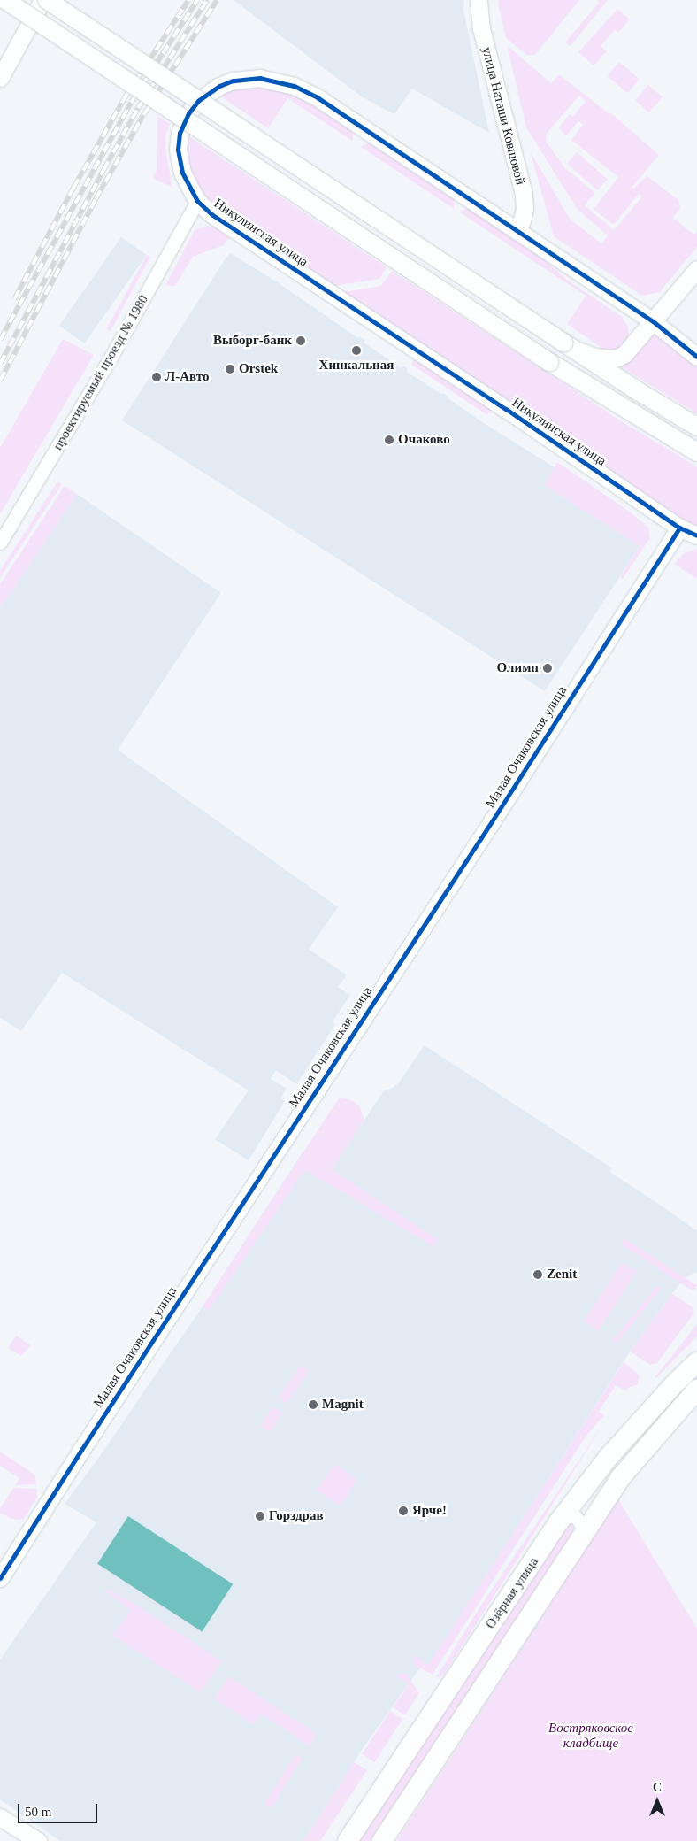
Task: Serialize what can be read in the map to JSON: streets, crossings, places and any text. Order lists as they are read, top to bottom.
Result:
{
  "streets": {
    "main road": ["Озёрная улица"],
    "street": [
      "улица Наташи Ковшовой",
      "Никулинская улица",
      "проектируемый проезд № 1980",
      "Малая Очаковская улица"
    ]
  },
  "crossings": [
    ["улица Наташи Ковшовой", "Никулинская улица"],
    ["Никулинская улица", "проектируемый проезд № 1980"],
    ["Никулинская улица", "Малая Очаковская улица"]
  ],
  "parks": ["Востряковское кладбище"],
  "places": [
    "Выборг-банк",
    "Хинкальная",
    "Orstek",
    "Л-Авто",
    "Очаково",
    "Олимп",
    "Zenit",
    "Magnit",
    "Ярче!",
    "Горздрав"
  ],
  "scale_bar": "50 m",
  "north": "top"
}
